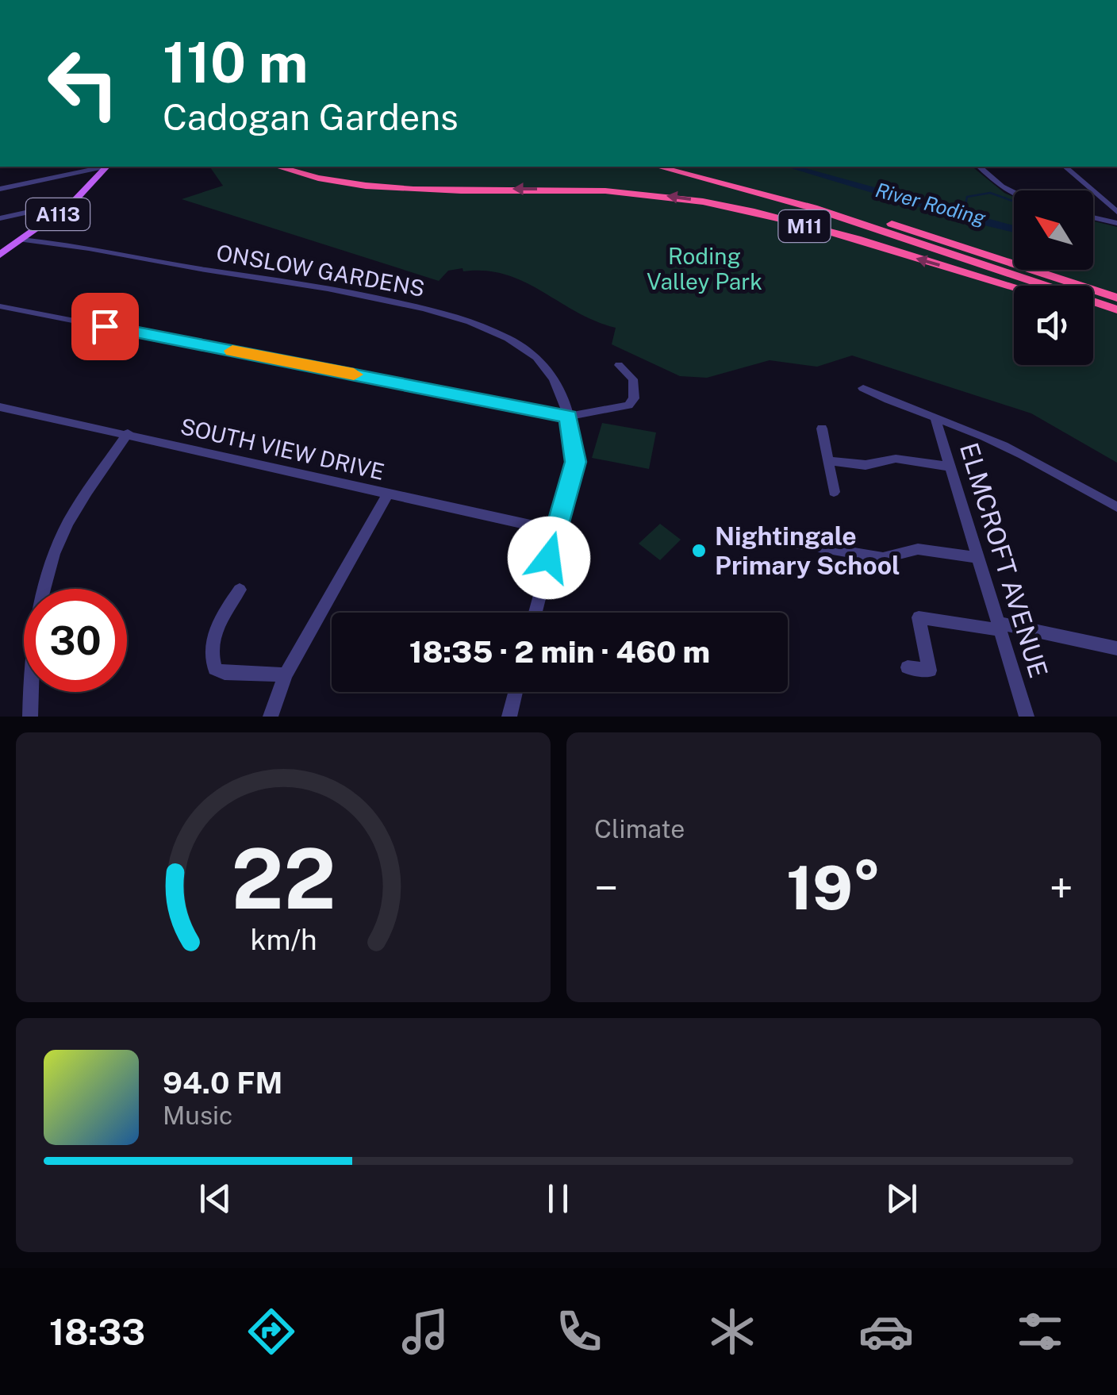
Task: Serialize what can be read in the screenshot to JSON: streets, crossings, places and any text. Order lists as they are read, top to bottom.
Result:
{
  "streets": {
    "highway": ["M11"],
    "main road": ["A113"],
    "street": ["ONSLOW GARDENS", "SOUTH VIEW DRIVE", "ELMCROFT AVENUE"]
  },
  "crossings": [
    ["A113", "ONSLOW GARDENS"],
    ["ONSLOW GARDENS", "SOUTH VIEW DRIVE"]
  ],
  "water": ["River Roding"],
  "parks": ["Roding Valley Park"],
  "places": ["Nightingale Primary School"],
  "north": "top left",
  "page": {
    "turn": ["110 m", "Cadogan Gardens"],
    "limit": "30",
    "trip": "18:35 · 2 min · 460 m",
    "tile": "Climate",
    "heat": ["−", "19°", "+"],
    "song": ["94.0 FM", "Music"],
    "tabs": "18:33",
    "gauge": ["22", "km/h"]
  }
}
